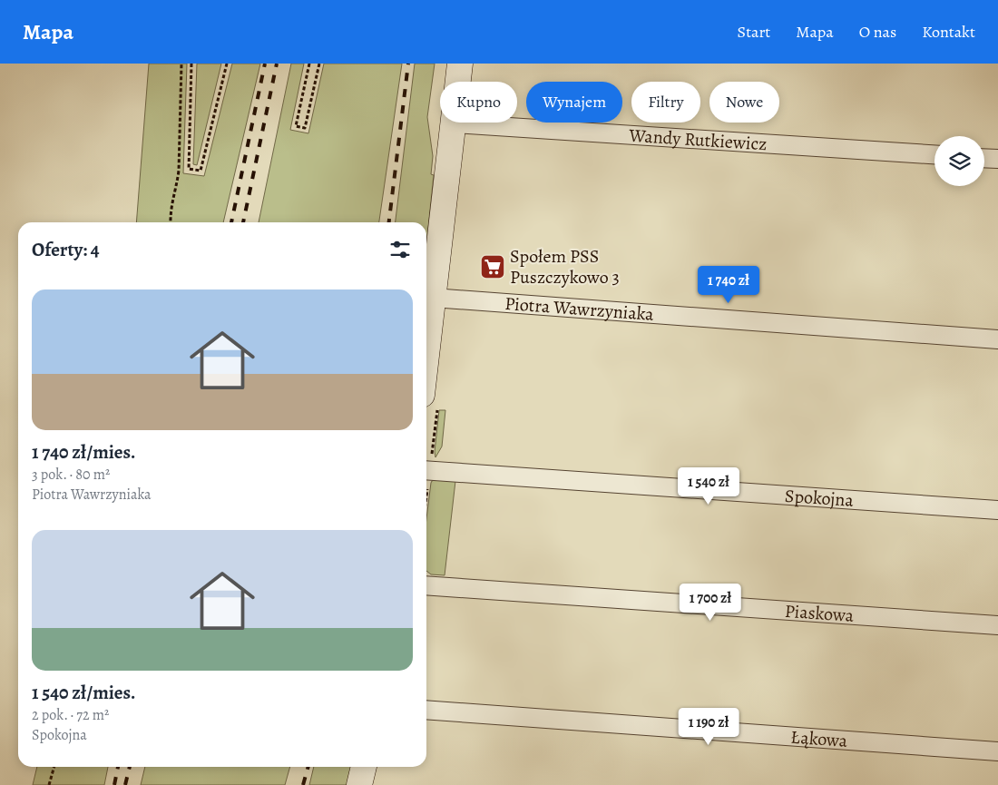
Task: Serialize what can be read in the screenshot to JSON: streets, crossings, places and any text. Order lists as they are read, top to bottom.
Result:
{
  "streets": {
    "street": [
      "Wandy Rutkiewicz",
      "Piotra Wawrzyniaka",
      "Spokojna",
      "Piaskowa",
      "Łąkowa"
    ]
  },
  "places": {
    "supermarket": ["Społem PSS Puszczykowo 3"]
  },
  "page": {
    "header": "Mapa",
    "nav": [
      "Start",
      "Mapa",
      "O nas",
      "Kontakt"
    ],
    "chip": [
      "Kupno",
      "Wynajem",
      "Filtry",
      "Nowe"
    ],
    "heading": "Oferty: 4",
    "price": [
      "1 740 zł",
      "1 540 zł",
      "1 700 zł",
      "1 190 zł"
    ],
    "list": [
      {
        "name": "1 740 zł/mies.",
        "note": "3 pok. · 80 m² · Piotra Wawrzyniaka"
      },
      {
        "name": "1 540 zł/mies.",
        "note": "2 pok. · 72 m² · Spokojna"
      }
    ]
  }
}
